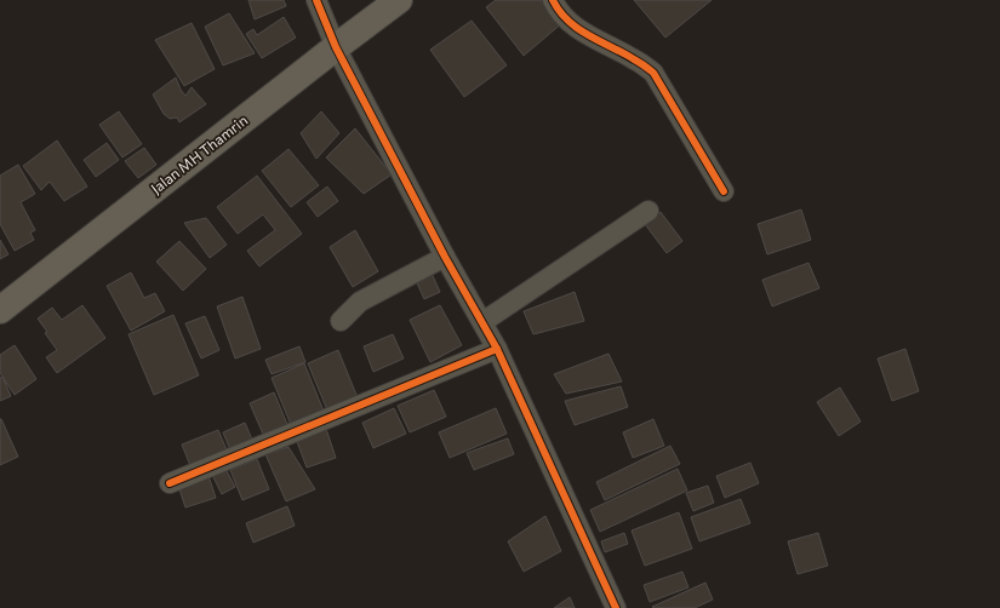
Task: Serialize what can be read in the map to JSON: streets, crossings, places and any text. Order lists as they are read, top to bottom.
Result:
{
  "streets": {
    "main road": ["Jalan MH Thamrin"]
  }
}
